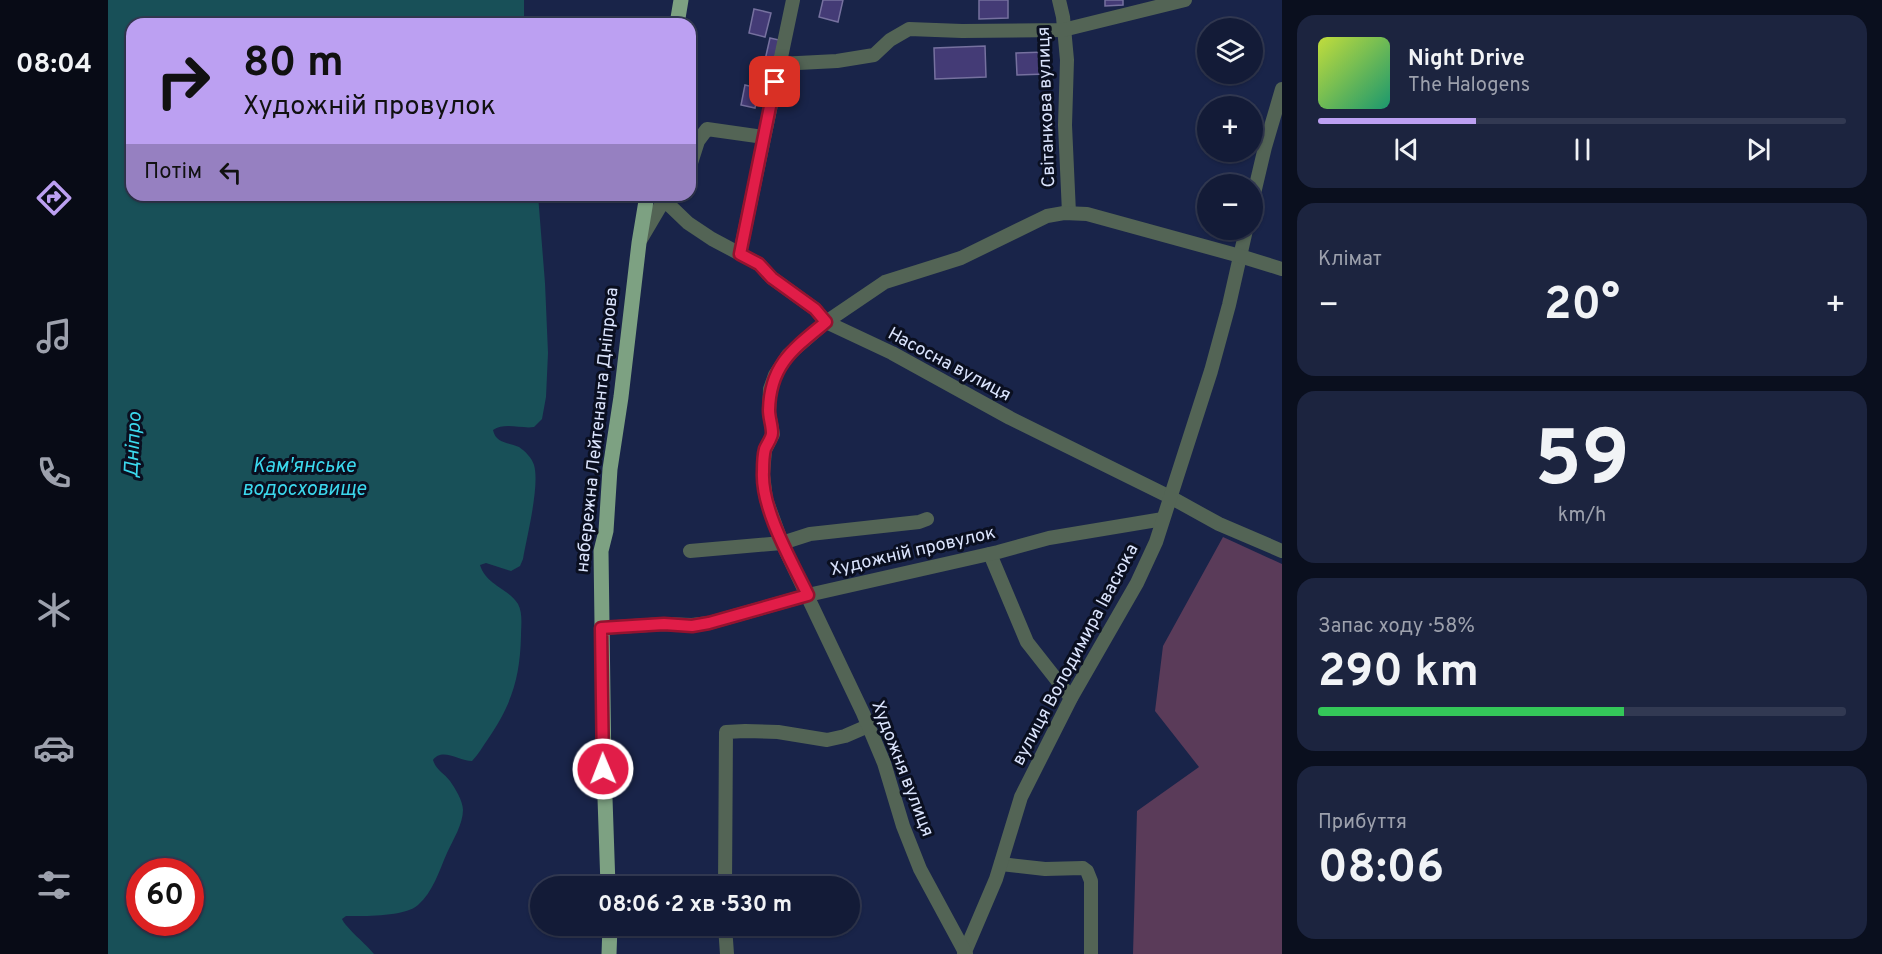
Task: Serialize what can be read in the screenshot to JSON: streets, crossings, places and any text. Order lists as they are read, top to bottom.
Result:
{
  "streets": {
    "main road": ["набережна Лейтенанта Дніпрова"],
    "street": [
      "Світанкова вулиця",
      "Насосна вулиця",
      "Художній провулок",
      "вулиця Володимира Івасюка",
      "Художня вулиця"
    ]
  },
  "crossings": [
    ["Світанкова вулиця", "Художня вулиця"],
    ["Насосна вулиця", "набережна Лейтенанта Дніпрова"],
    ["Насосна вулиця", "вулиця Володимира Івасюка"],
    ["Насосна вулиця", "Художня вулиця"],
    ["набережна Лейтенанта Дніпрова", "Художній провулок"],
    ["Художній провулок", "вулиця Володимира Івасюка"],
    ["Художній провулок", "Художня вулиця"],
    ["вулиця Володимира Івасюка", "Художня вулиця"]
  ],
  "water": ["Дніпро", "Кам'янське водосховище"],
  "page": {
    "tabs": "08:04",
    "map_buttons": ["+", "−"],
    "turn": ["80 m", "Художній провулок"],
    "song": ["Night Drive", "The Halogens"],
    "then": "Потім",
    "tile": [
      "Клімат",
      ["59", "km/h"],
      ["Запас ходу · 58%", "290 km"],
      ["Прибуття", "08:06"]
    ],
    "heat": ["−", "20°", "+"],
    "limit": "60",
    "trip": "08:06 · 2 хв · 530 m"
  }
}
